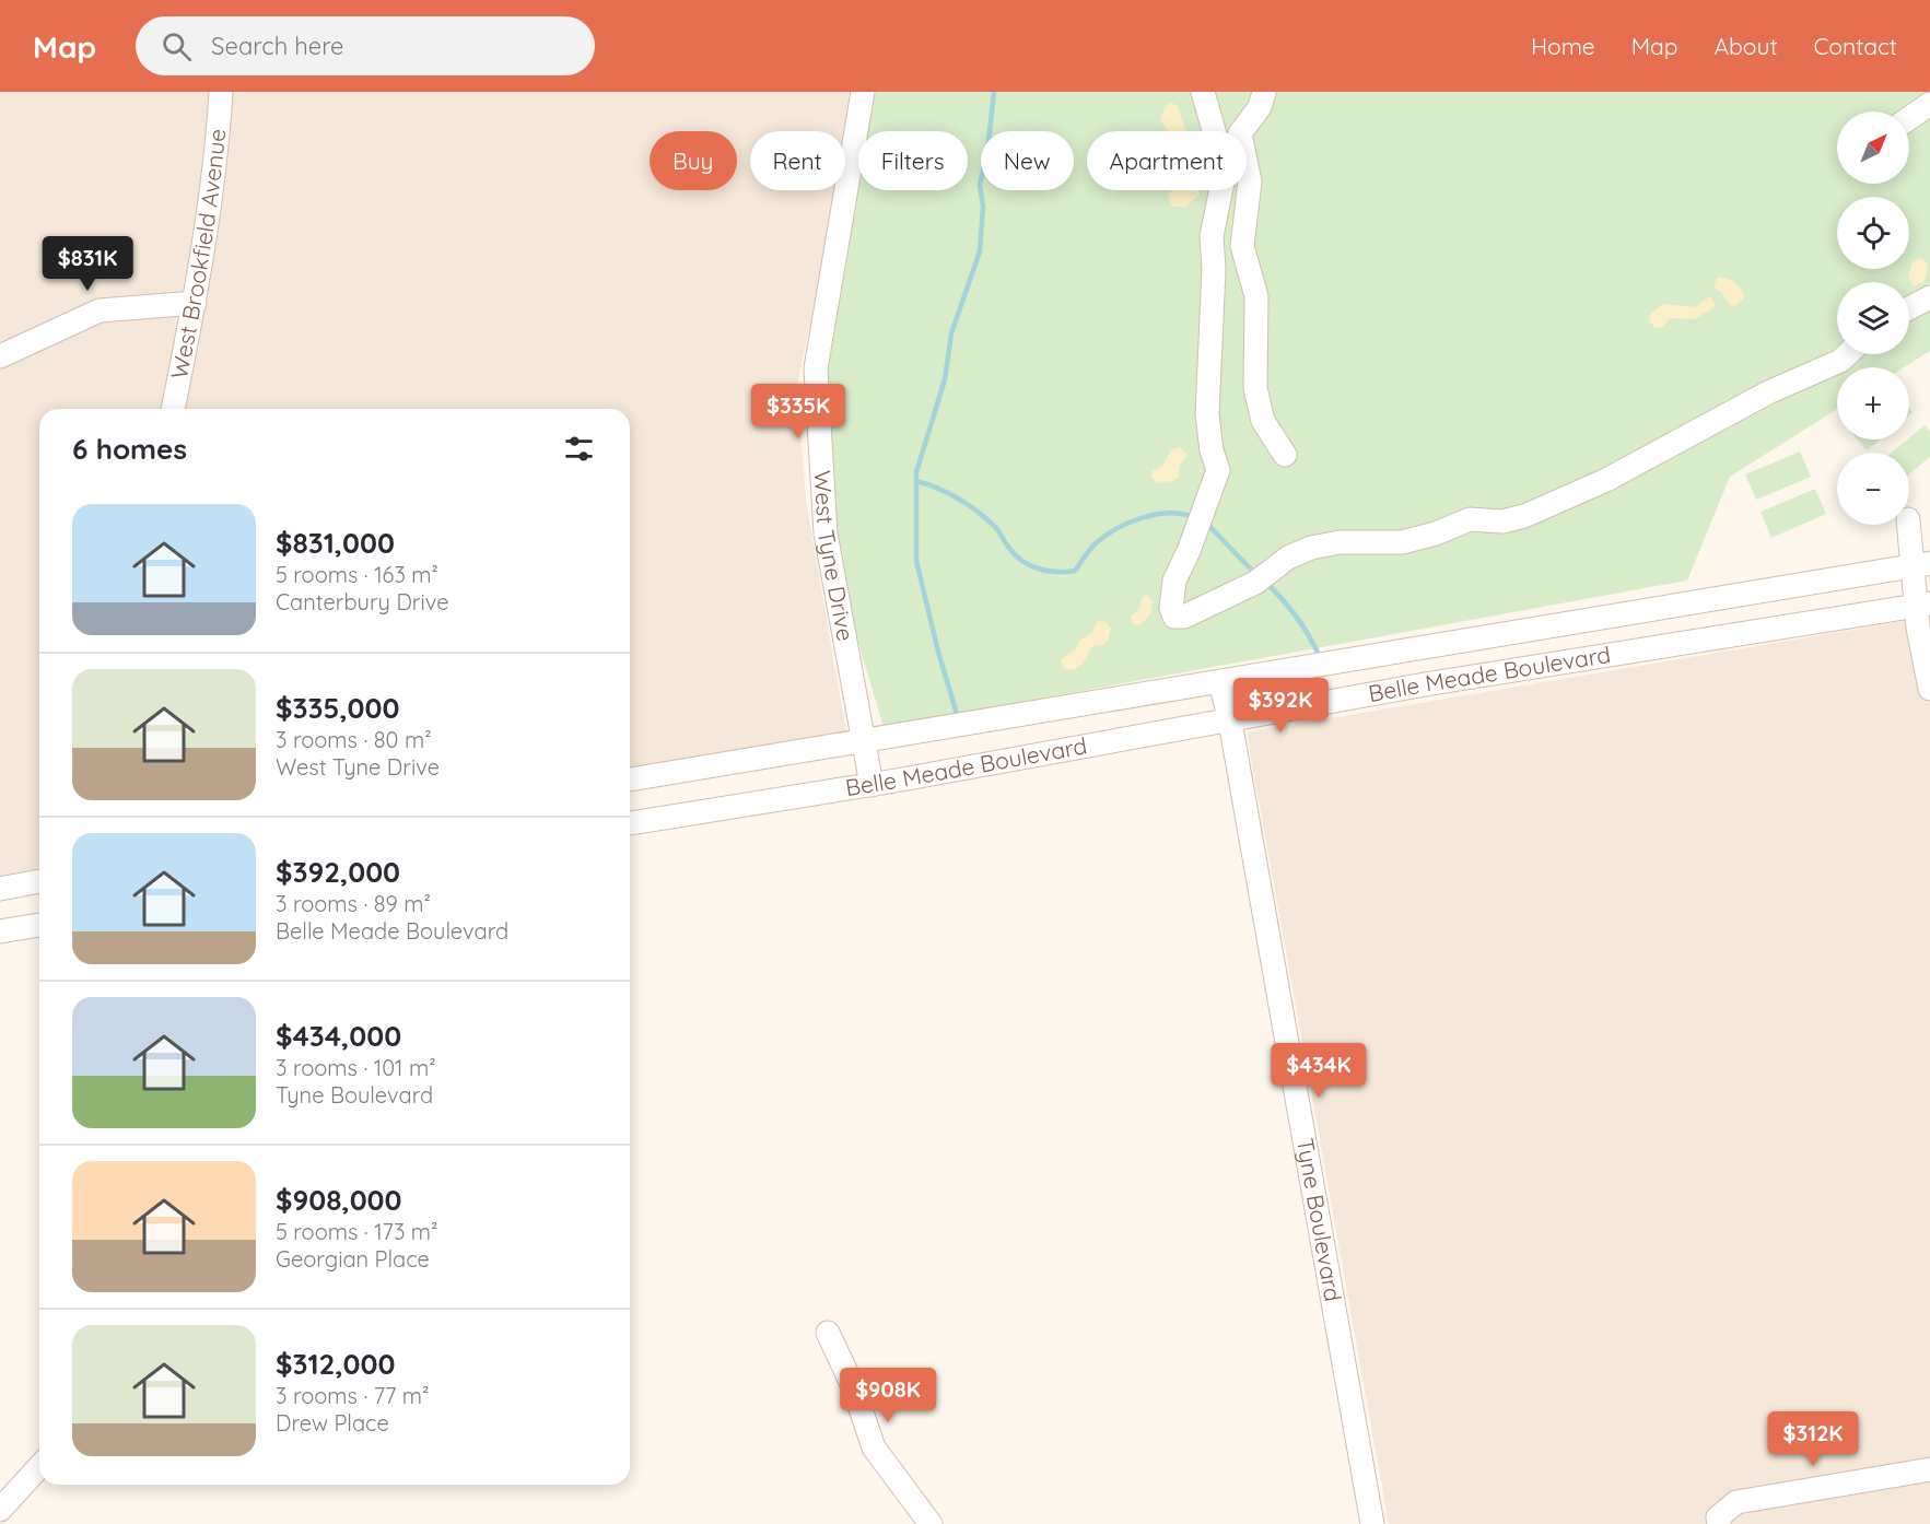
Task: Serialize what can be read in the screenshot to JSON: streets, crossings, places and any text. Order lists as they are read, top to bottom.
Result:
{
  "streets": {
    "street": [
      "West Brookfield Avenue",
      "West Tyne Drive",
      "Belle Meade Boulevard",
      "Tyne Boulevard"
    ]
  },
  "crossings": [
    ["West Tyne Drive", "Belle Meade Boulevard"],
    ["Belle Meade Boulevard", "Tyne Boulevard"]
  ],
  "north": "top right",
  "page": {
    "header": "Map",
    "search": "Search here",
    "nav": [
      "Home",
      "Map",
      "About",
      "Contact"
    ],
    "map_buttons": ["+", "−"],
    "chip": [
      "Buy",
      "Rent",
      "Filters",
      "New",
      "Apartment"
    ],
    "price": [
      "$831K",
      "$335K",
      "$392K",
      "$434K",
      "$908K",
      "$312K"
    ],
    "heading": "6 homes",
    "list": [
      {
        "name": "$831,000",
        "note": "5 rooms · 163 m² · Canterbury Drive"
      },
      {
        "name": "$335,000",
        "note": "3 rooms · 80 m² · West Tyne Drive"
      },
      {
        "name": "$392,000",
        "note": "3 rooms · 89 m² · Belle Meade Boulevard"
      },
      {
        "name": "$434,000",
        "note": "3 rooms · 101 m² · Tyne Boulevard"
      },
      {
        "name": "$908,000",
        "note": "5 rooms · 173 m² · Georgian Place"
      },
      {
        "name": "$312,000",
        "note": "3 rooms · 77 m² · Drew Place"
      }
    ]
  }
}
